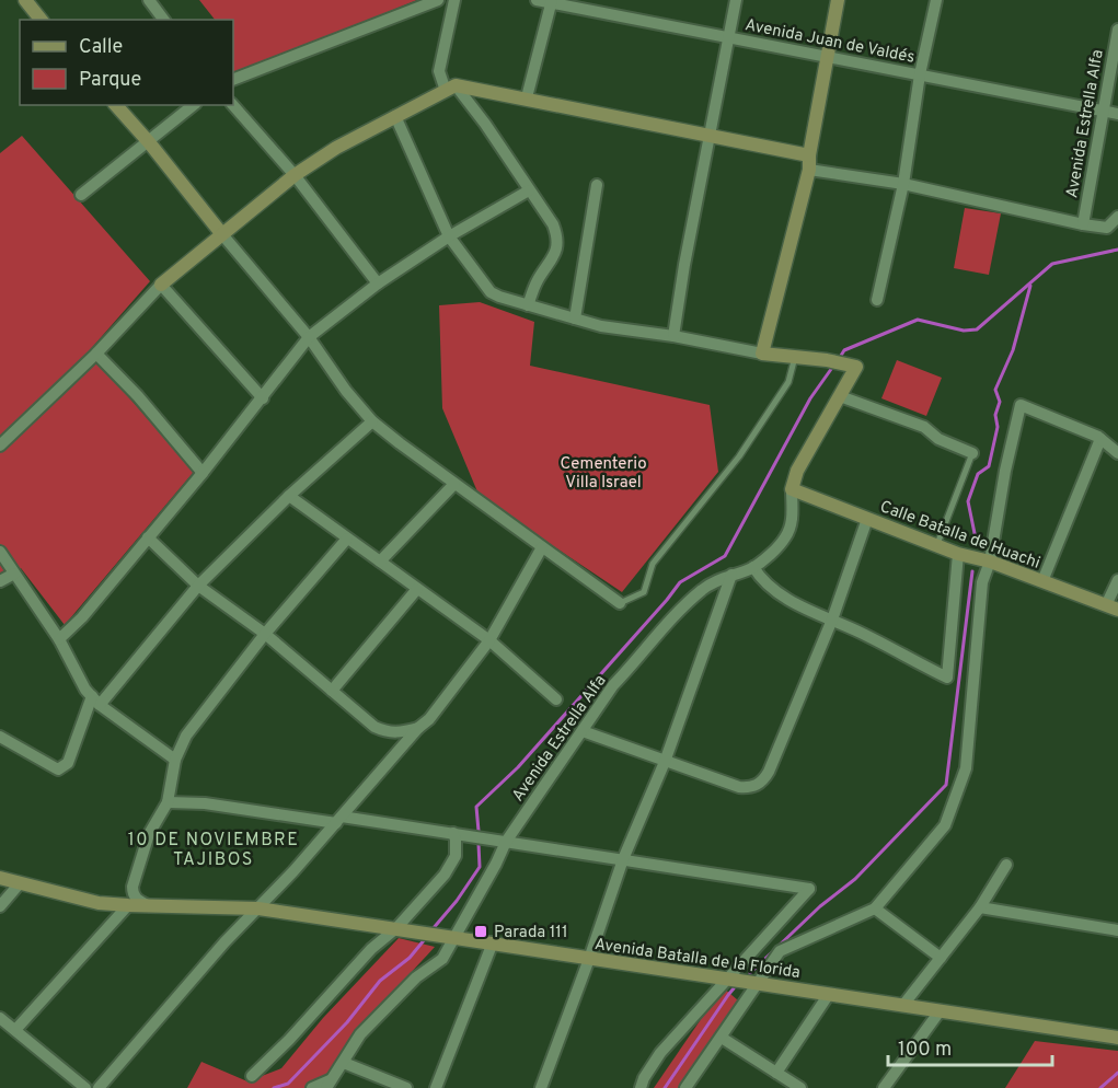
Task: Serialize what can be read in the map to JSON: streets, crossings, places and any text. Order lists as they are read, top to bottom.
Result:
{
  "streets": {
    "street": [
      "Avenida Juan de Valdés",
      "Avenida Estrella Alfa",
      "Calle Batalla de Huachi",
      "Avenida Batalla de la Florida"
    ]
  },
  "crossings": [
    ["Avenida Juan de Valdés", "Avenida Estrella Alfa"],
    ["Avenida Estrella Alfa", "Calle Batalla de Huachi"],
    ["Avenida Estrella Alfa", "Avenida Batalla de la Florida"]
  ],
  "districts": ["10 DE NOVIEMBRE TAJIBOS"],
  "parks": ["Cementerio Villa Israel"],
  "places": {
    "transit": ["Parada 111"]
  },
  "legend": ["Calle", "Parque"],
  "scale_bar": "100 m"
}
